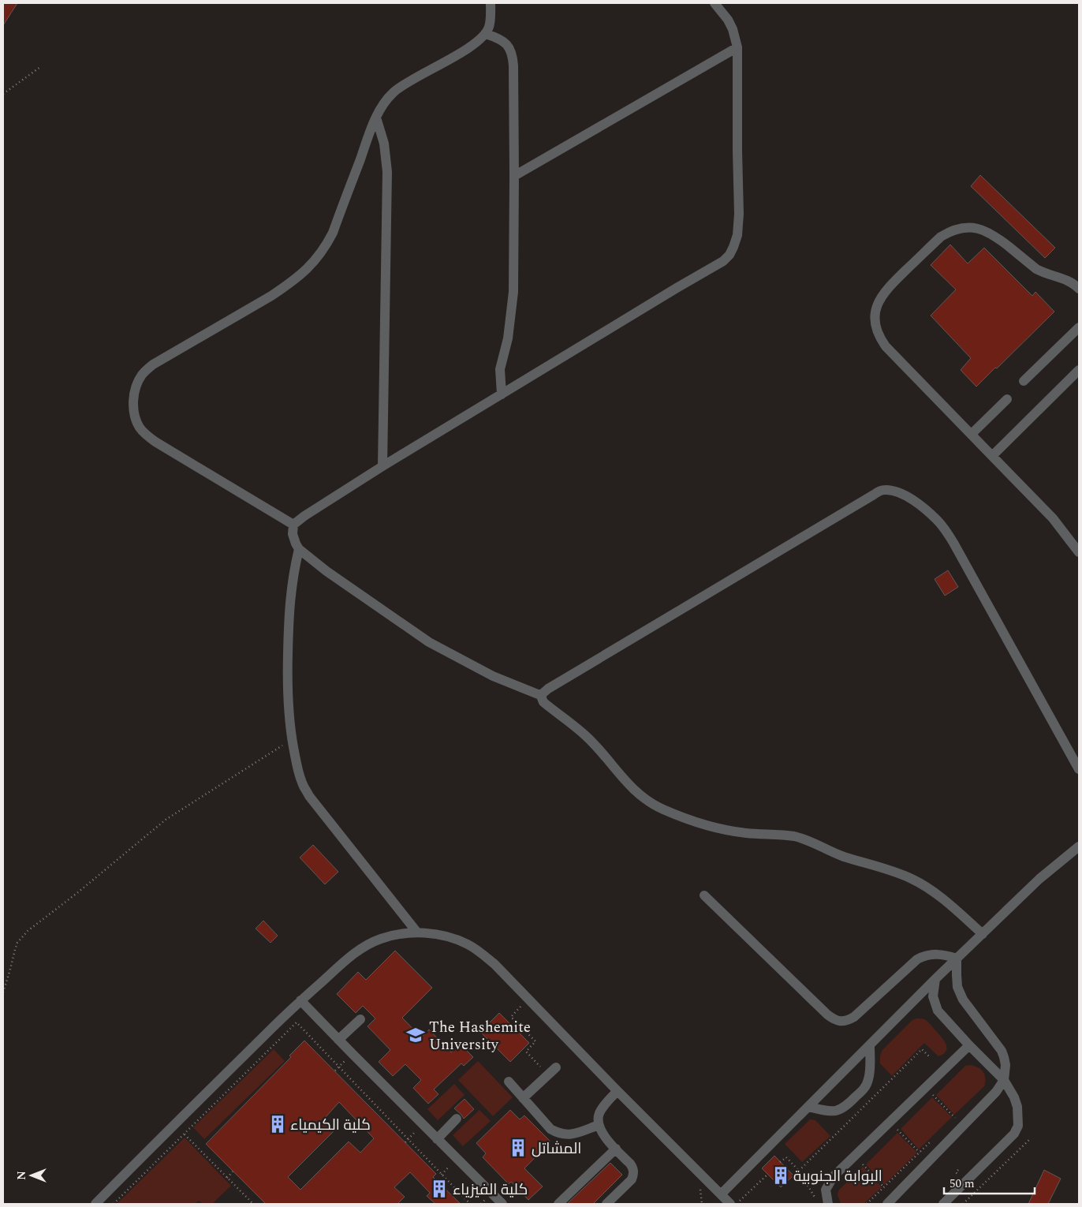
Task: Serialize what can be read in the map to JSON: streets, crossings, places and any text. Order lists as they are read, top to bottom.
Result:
{
  "places": {
    "school or university": ["The Hashemite University"],
    "building": [
      "كلية الكيمياء",
      "المشاتل",
      "البوابة الجنوبية",
      "كلية الفيزياء"
    ]
  },
  "scale_bar": "50 m",
  "north": "left"
}
